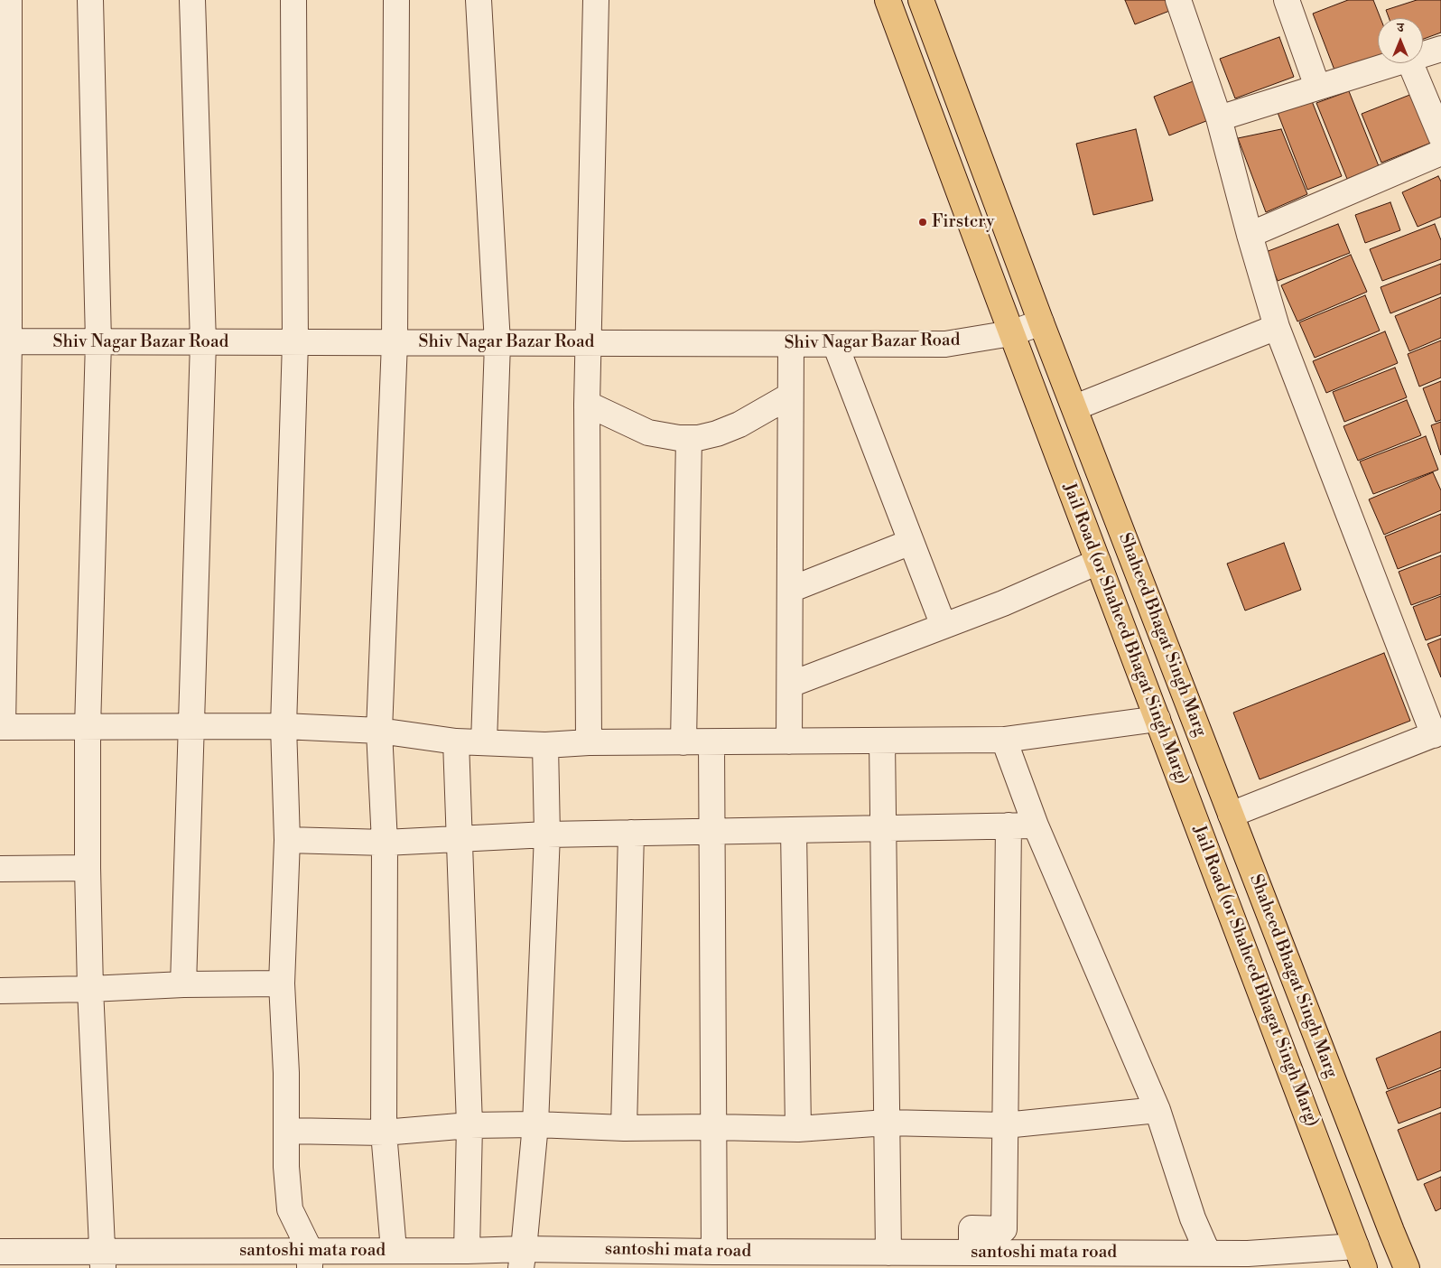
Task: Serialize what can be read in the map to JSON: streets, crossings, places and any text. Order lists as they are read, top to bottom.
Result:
{
  "streets": {
    "main road": ["Jail Road (or Shaheed Bhagat Singh Marg)", "Shaheed Bhagat Singh Marg"],
    "street": ["Shiv Nagar Bazar Road", "santoshi mata road"]
  },
  "crossings": [
    ["Shiv Nagar Bazar Road", "Jail Road (or Shaheed Bhagat Singh Marg)"],
    ["Shiv Nagar Bazar Road", "Shaheed Bhagat Singh Marg"],
    ["Jail Road (or Shaheed Bhagat Singh Marg)", "santoshi mata road"]
  ],
  "places": ["Firstcry"],
  "north": "top"
}
